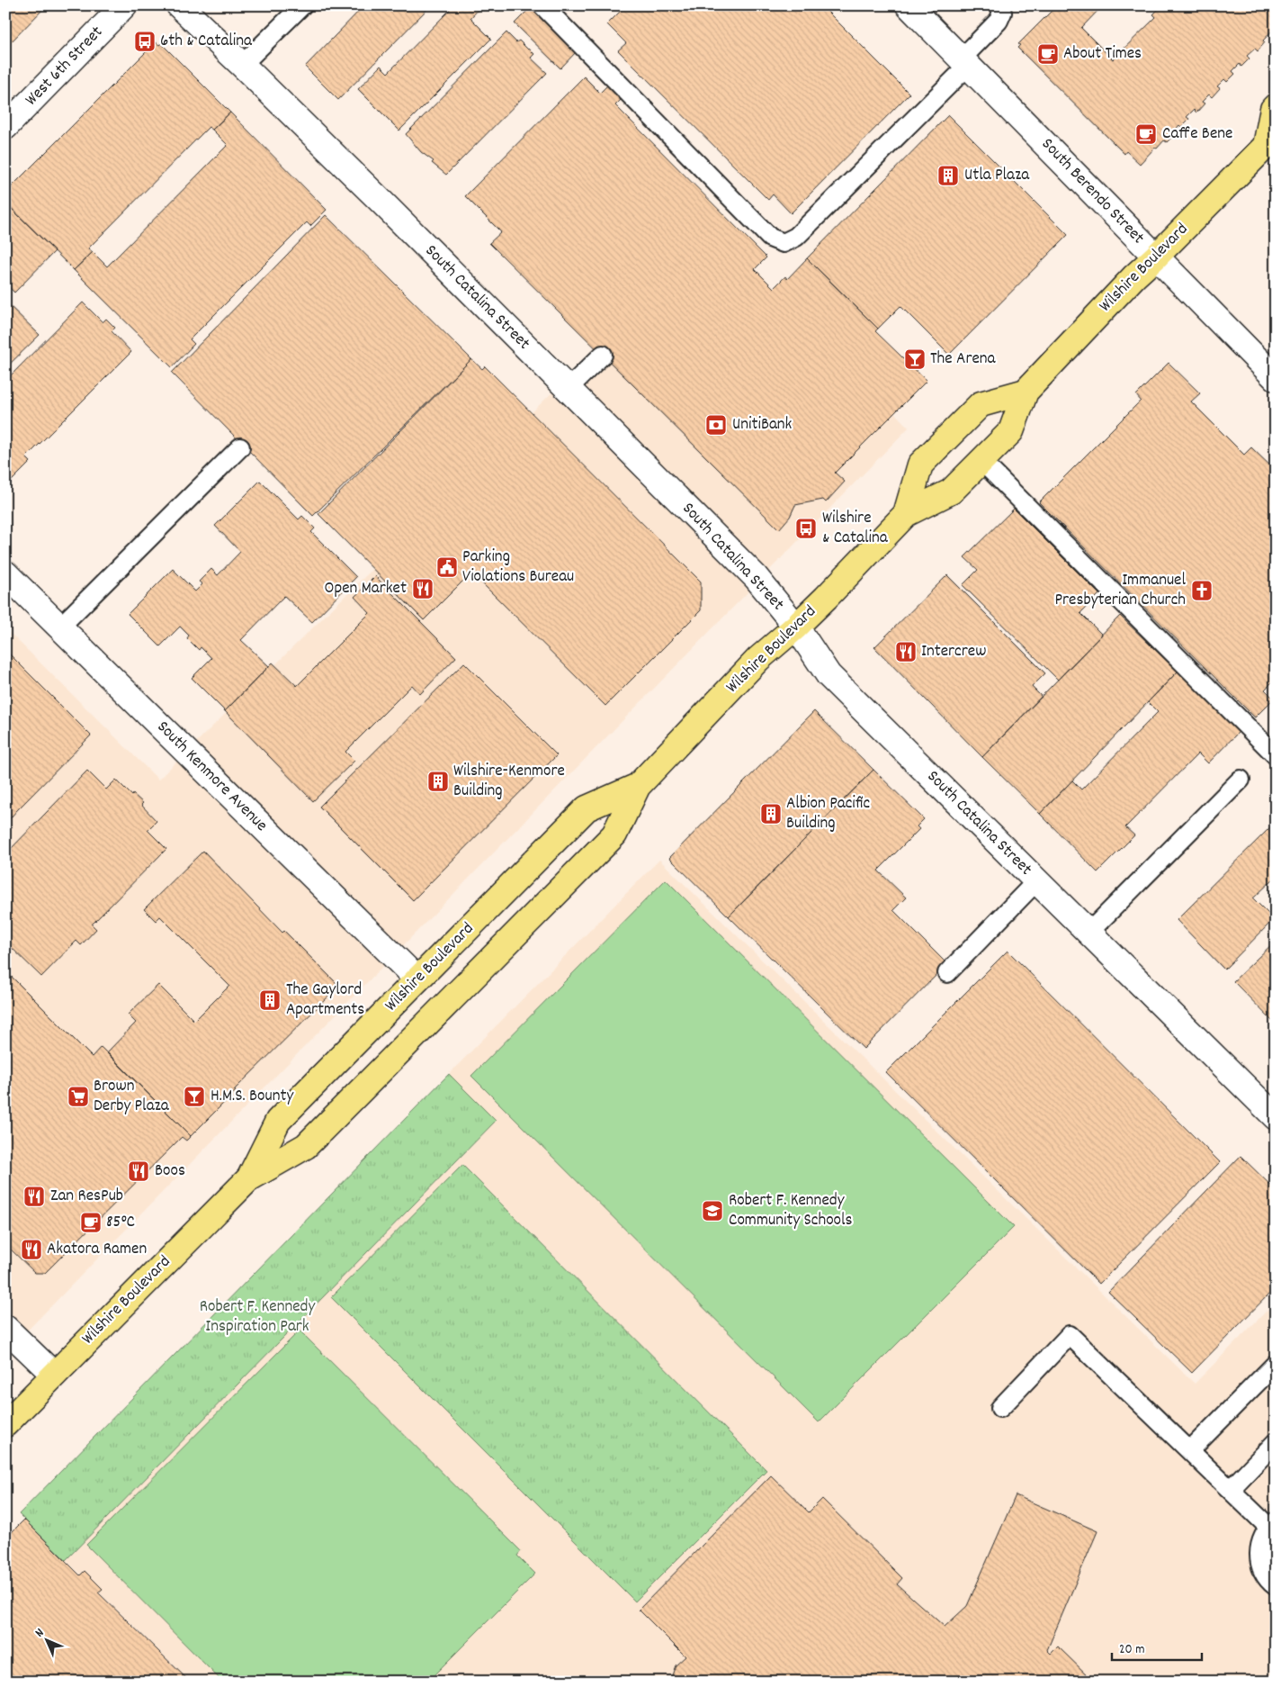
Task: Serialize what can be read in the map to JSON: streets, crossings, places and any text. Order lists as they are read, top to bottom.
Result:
{
  "streets": {
    "main road": ["Wilshire Boulevard"],
    "street": [
      "West 6th Street",
      "South Berendo Street",
      "South Catalina Street",
      "South Kenmore Avenue"
    ]
  },
  "crossings": [
    ["South Berendo Street", "Wilshire Boulevard"],
    ["Wilshire Boulevard", "South Catalina Street"],
    ["Wilshire Boulevard", "South Kenmore Avenue"]
  ],
  "parks": ["Robert F. Kennedy Inspiration Park"],
  "places": {
    "bus stop": ["6th & Catalina", "Wilshire & Catalina"],
    "cafe": ["About Times", "Caffe Bene", "85°C"],
    "building": [
      "Utla Plaza",
      "Wilshire-Kenmore Building",
      "Albion Pacific Building",
      "The Gaylord Apartments"
    ],
    "bar": ["The Arena", "H.M.S. Bounty"],
    "bank": ["UnitiBank"],
    "public building": ["Parking Violations Bureau"],
    "restaurant": [
      "Open Market",
      "Intercrew",
      "Boos",
      "Zan ResPub",
      "Akatora Ramen"
    ],
    "church": ["Immanuel Presbyterian Church"],
    "supermarket": ["Brown Derby Plaza"],
    "school or university": ["Robert F. Kennedy Community Schools"]
  },
  "scale_bar": "20 m",
  "north": "top left"
}
